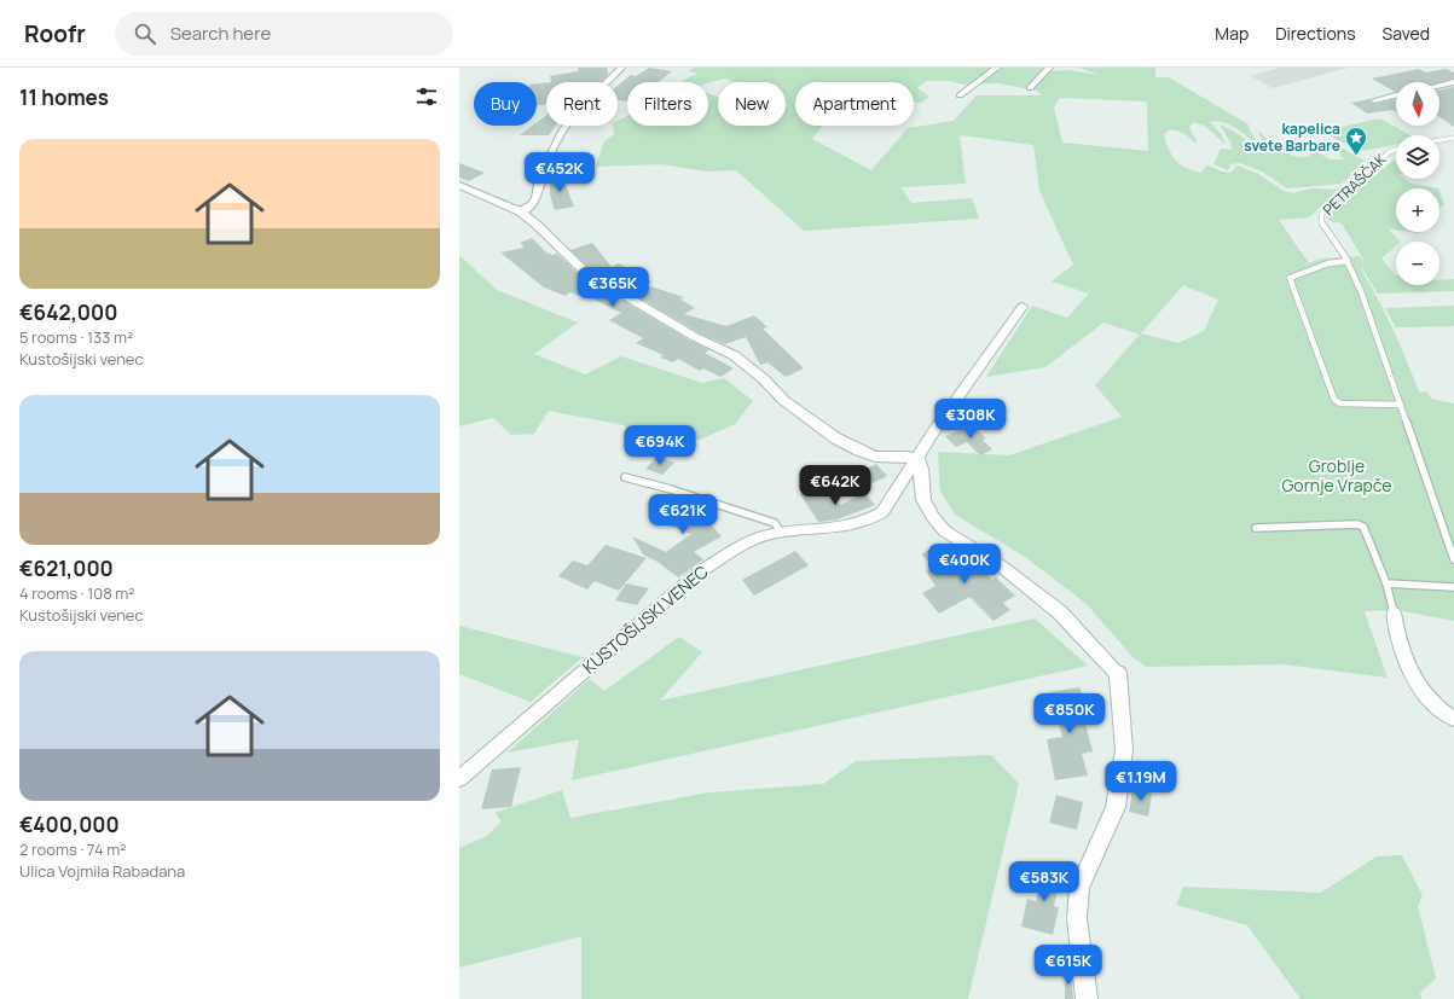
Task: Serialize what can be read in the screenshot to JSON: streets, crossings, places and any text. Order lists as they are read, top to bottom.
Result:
{
  "streets": {
    "street": ["KUSTOŠIJSKI VENEC"],
    "lane": ["PETRAŠČAK"]
  },
  "parks": ["Groblje Gornje Vrapče"],
  "places": {
    "place": ["kapelica svete Barbare"]
  },
  "north": "bottom",
  "page": {
    "header": "Roofr",
    "search": "Search here",
    "nav": ["Map", "Directions", "Saved"],
    "heading": "11 homes",
    "map_buttons": ["+", "−"],
    "chip": [
      "Buy",
      "Rent",
      "Filters",
      "New",
      "Apartment"
    ],
    "list": [
      {
        "name": "€642,000",
        "note": "5 rooms · 133 m² · Kustošijski venec"
      },
      {
        "name": "€621,000",
        "note": "4 rooms · 108 m² · Kustošijski venec"
      },
      {
        "name": "€400,000",
        "note": "2 rooms · 74 m² · Ulica Vojmila Rabadana"
      }
    ],
    "price": [
      "€452K",
      "€365K",
      "€308K",
      "€694K",
      "€642K",
      "€621K",
      "€400K",
      "€850K",
      "€1.19M",
      "€583K",
      "€615K"
    ]
  }
}
